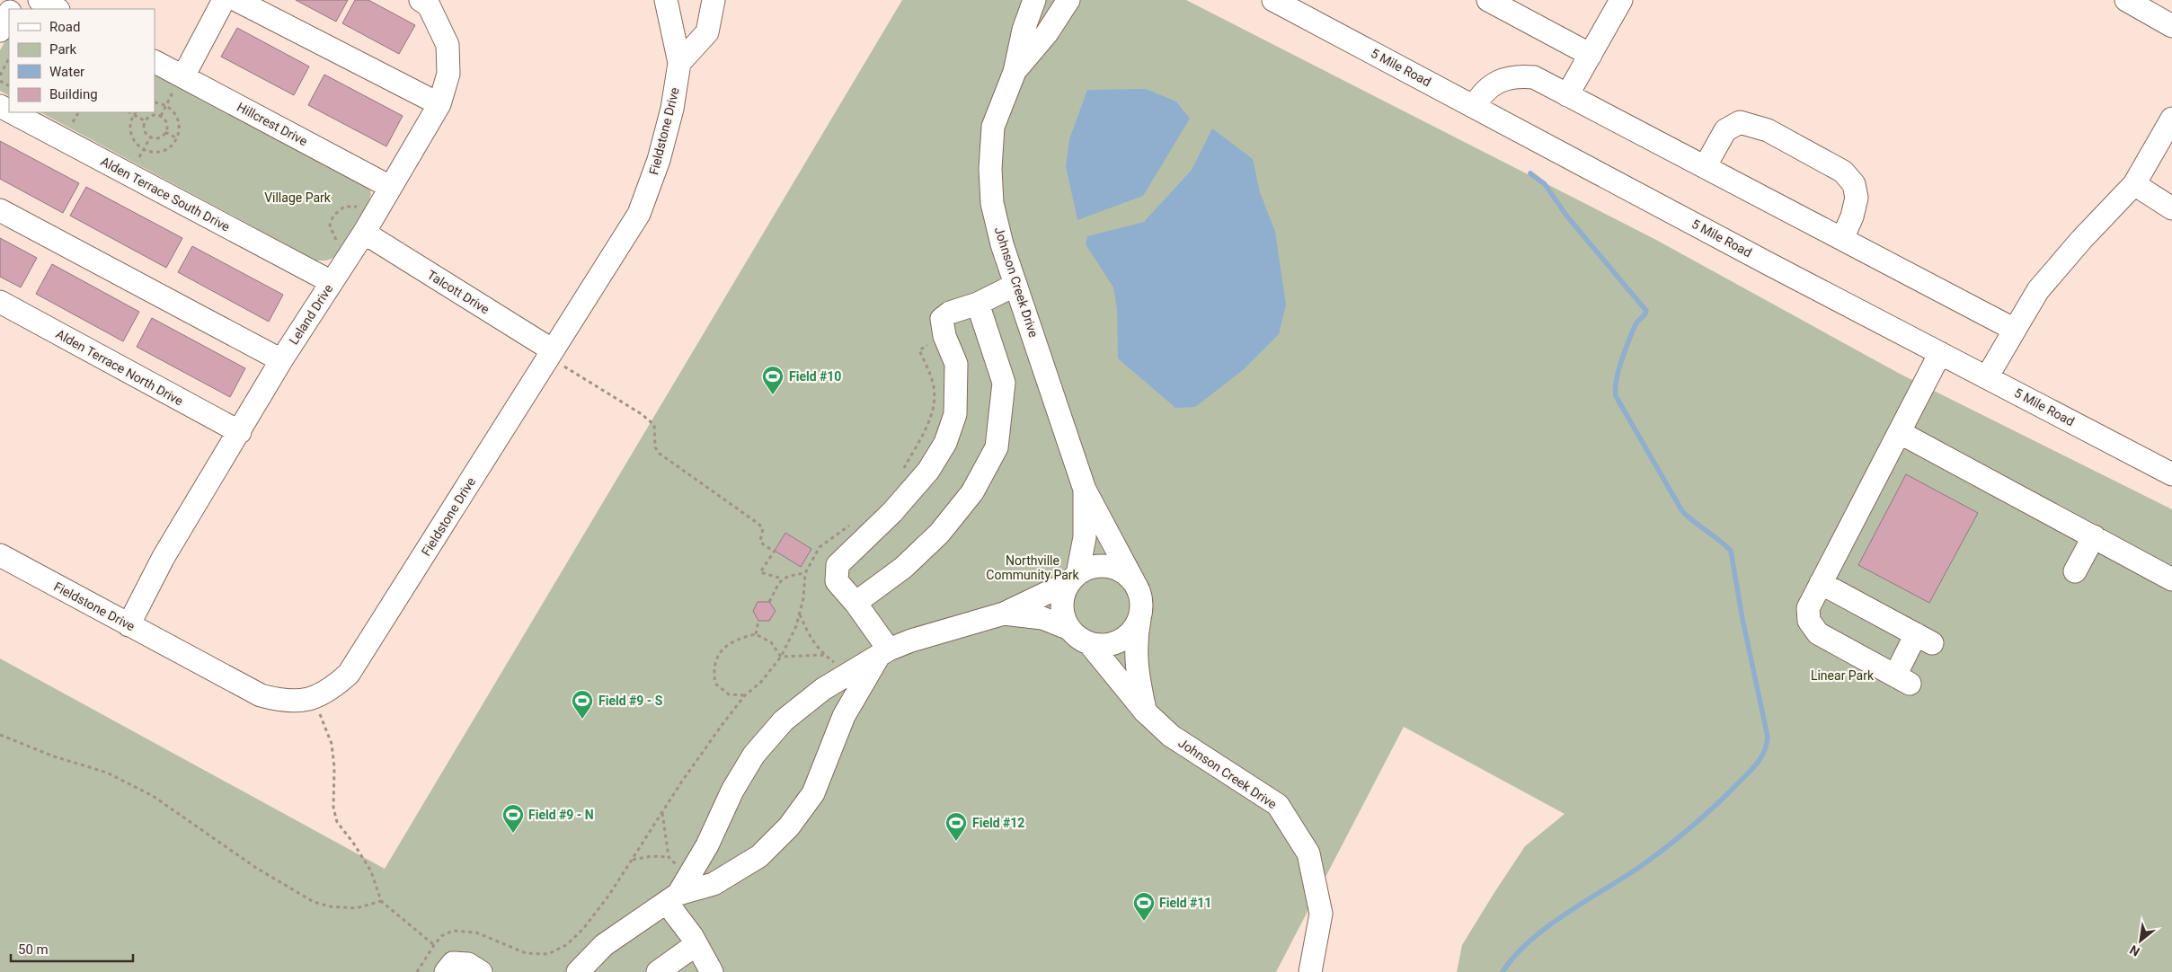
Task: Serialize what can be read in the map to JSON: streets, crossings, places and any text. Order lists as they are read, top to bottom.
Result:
{
  "streets": {
    "street": [
      "5 Mile Road",
      "Hillcrest Drive",
      "Fieldstone Drive",
      "Alden Terrace South Drive",
      "Johnson Creek Drive",
      "Talcott Drive",
      "Leland Drive",
      "Alden Terrace North Drive"
    ]
  },
  "crossings": [
    ["Hillcrest Drive", "Leland Drive"],
    ["Fieldstone Drive", "Talcott Drive"],
    ["Fieldstone Drive", "Leland Drive"],
    ["Alden Terrace South Drive", "Leland Drive"],
    ["Talcott Drive", "Leland Drive"],
    ["Leland Drive", "Alden Terrace North Drive"]
  ],
  "parks": ["Village Park", "Northville Community Park", "Linear Park"],
  "places": {
    "sports": [
      "Field #10",
      "Field #9 - S",
      "Field #9 - N",
      "Field #12",
      "Field #11"
    ]
  },
  "legend": [
    "Road",
    "Park",
    "Water",
    "Building"
  ],
  "scale_bar": "50 m",
  "north": "bottom left"
}
